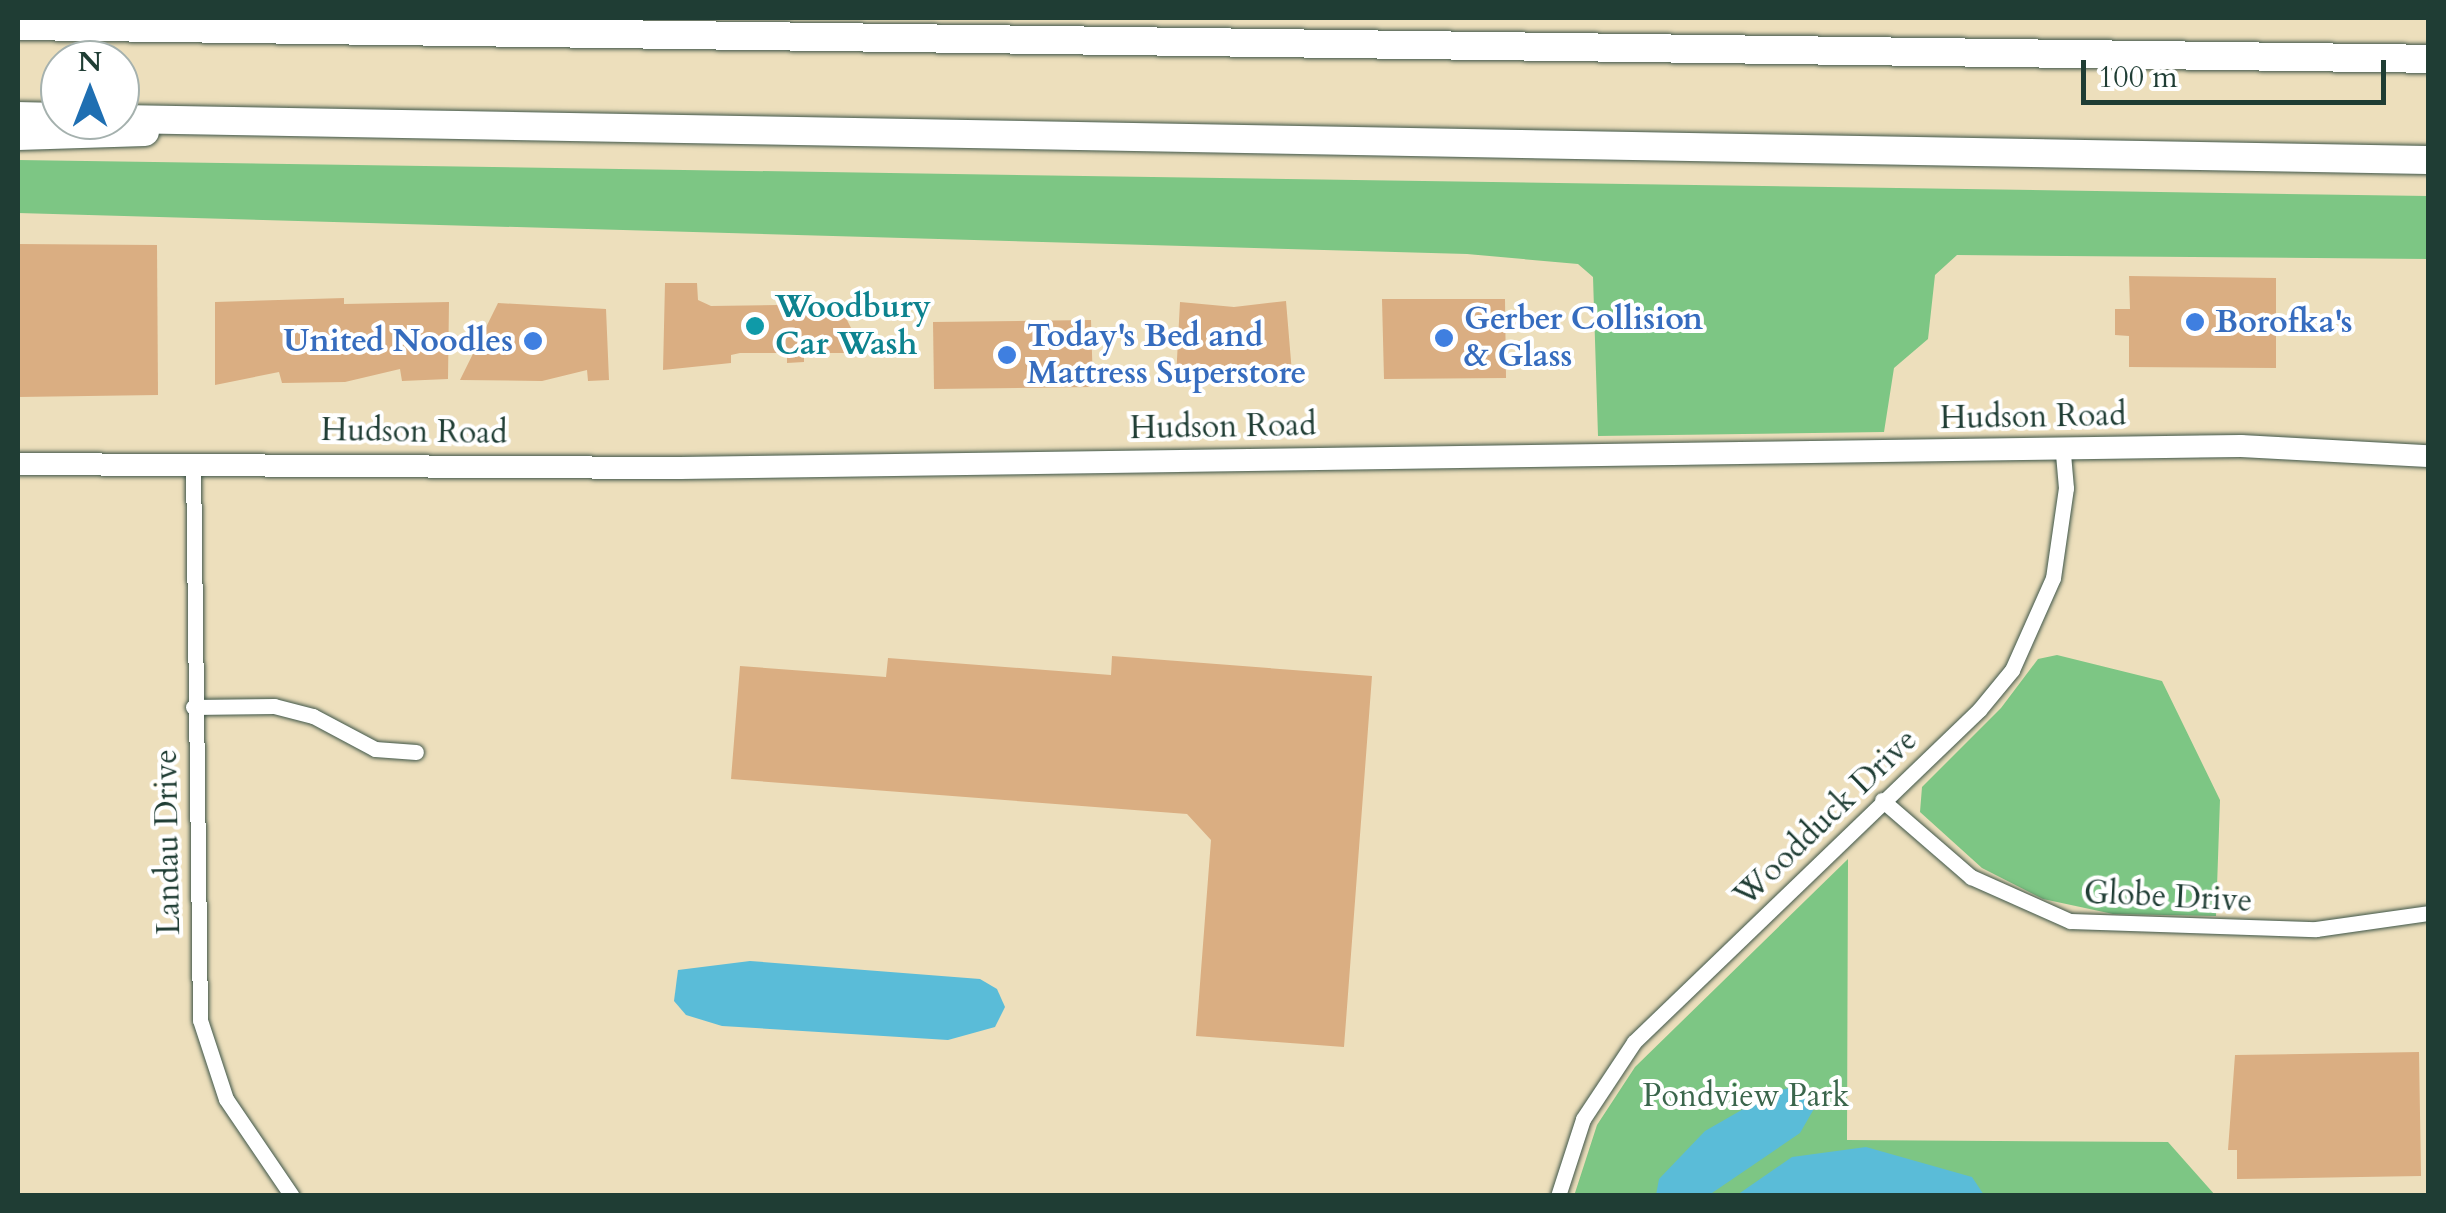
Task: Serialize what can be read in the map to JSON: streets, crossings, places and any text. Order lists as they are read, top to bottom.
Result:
{
  "streets": {
    "street": [
      "Hudson Road",
      "Woodduck Drive",
      "Landau Drive",
      "Globe Drive"
    ]
  },
  "crossings": [
    ["Hudson Road", "Woodduck Drive"],
    ["Hudson Road", "Landau Drive"],
    ["Woodduck Drive", "Globe Drive"]
  ],
  "parks": ["Pondview Park"],
  "places": [
    "Borofka's",
    "Woodbury Car Wash",
    "Gerber Collision & Glass",
    "United Noodles",
    "Today's Bed and Mattress Superstore"
  ],
  "scale_bar": "100 m",
  "north": "top"
}
